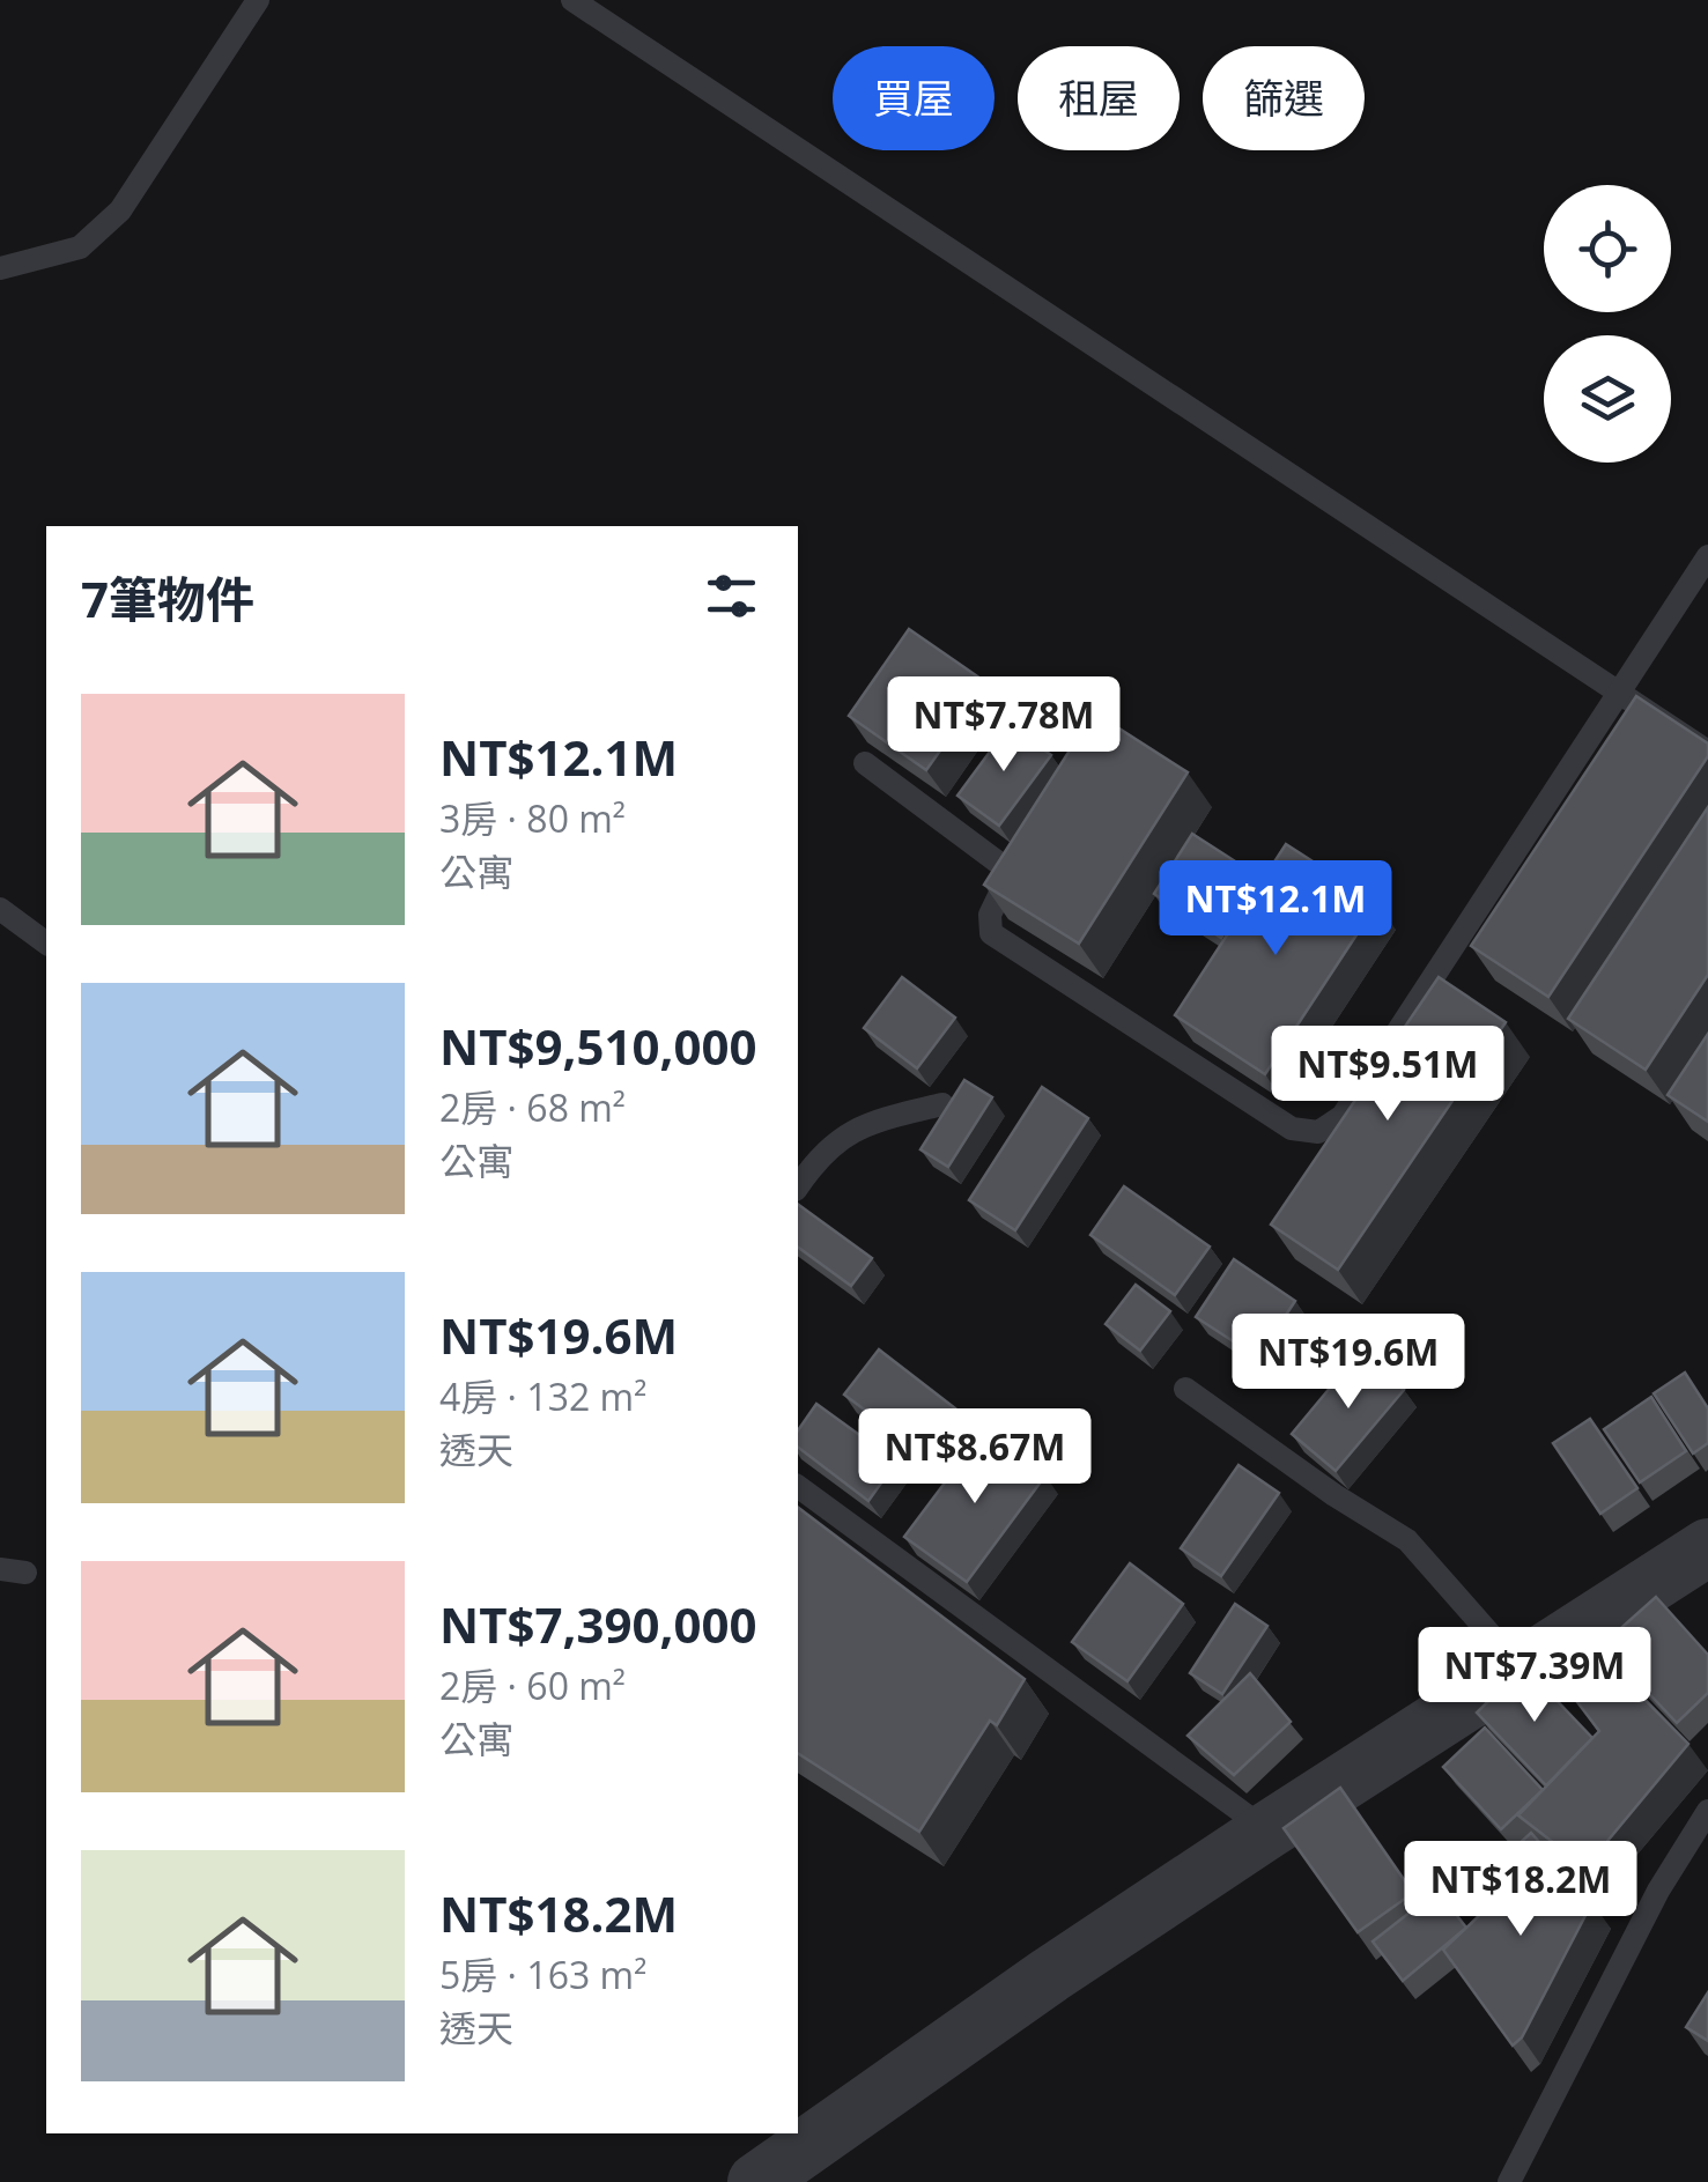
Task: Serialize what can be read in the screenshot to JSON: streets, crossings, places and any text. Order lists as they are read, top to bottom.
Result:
{
  "page": {
    "chip": ["買屋", "租屋", "篩選"],
    "heading": "7筆物件",
    "list": [
      {
        "name": "NT$12.1M",
        "note": "3房 · 80 m² · 公寓"
      },
      {
        "name": "NT$9,510,000",
        "note": "2房 · 68 m² · 公寓"
      },
      {
        "name": "NT$19.6M",
        "note": "4房 · 132 m² · 透天"
      },
      {
        "name": "NT$7,390,000",
        "note": "2房 · 60 m² · 公寓"
      },
      {
        "name": "NT$18.2M",
        "note": "5房 · 163 m² · 透天"
      }
    ],
    "price": [
      "NT$7.78M",
      "NT$12.1M",
      "NT$9.51M",
      "NT$19.6M",
      "NT$8.67M",
      "NT$7.39M",
      "NT$18.2M"
    ]
  }
}
